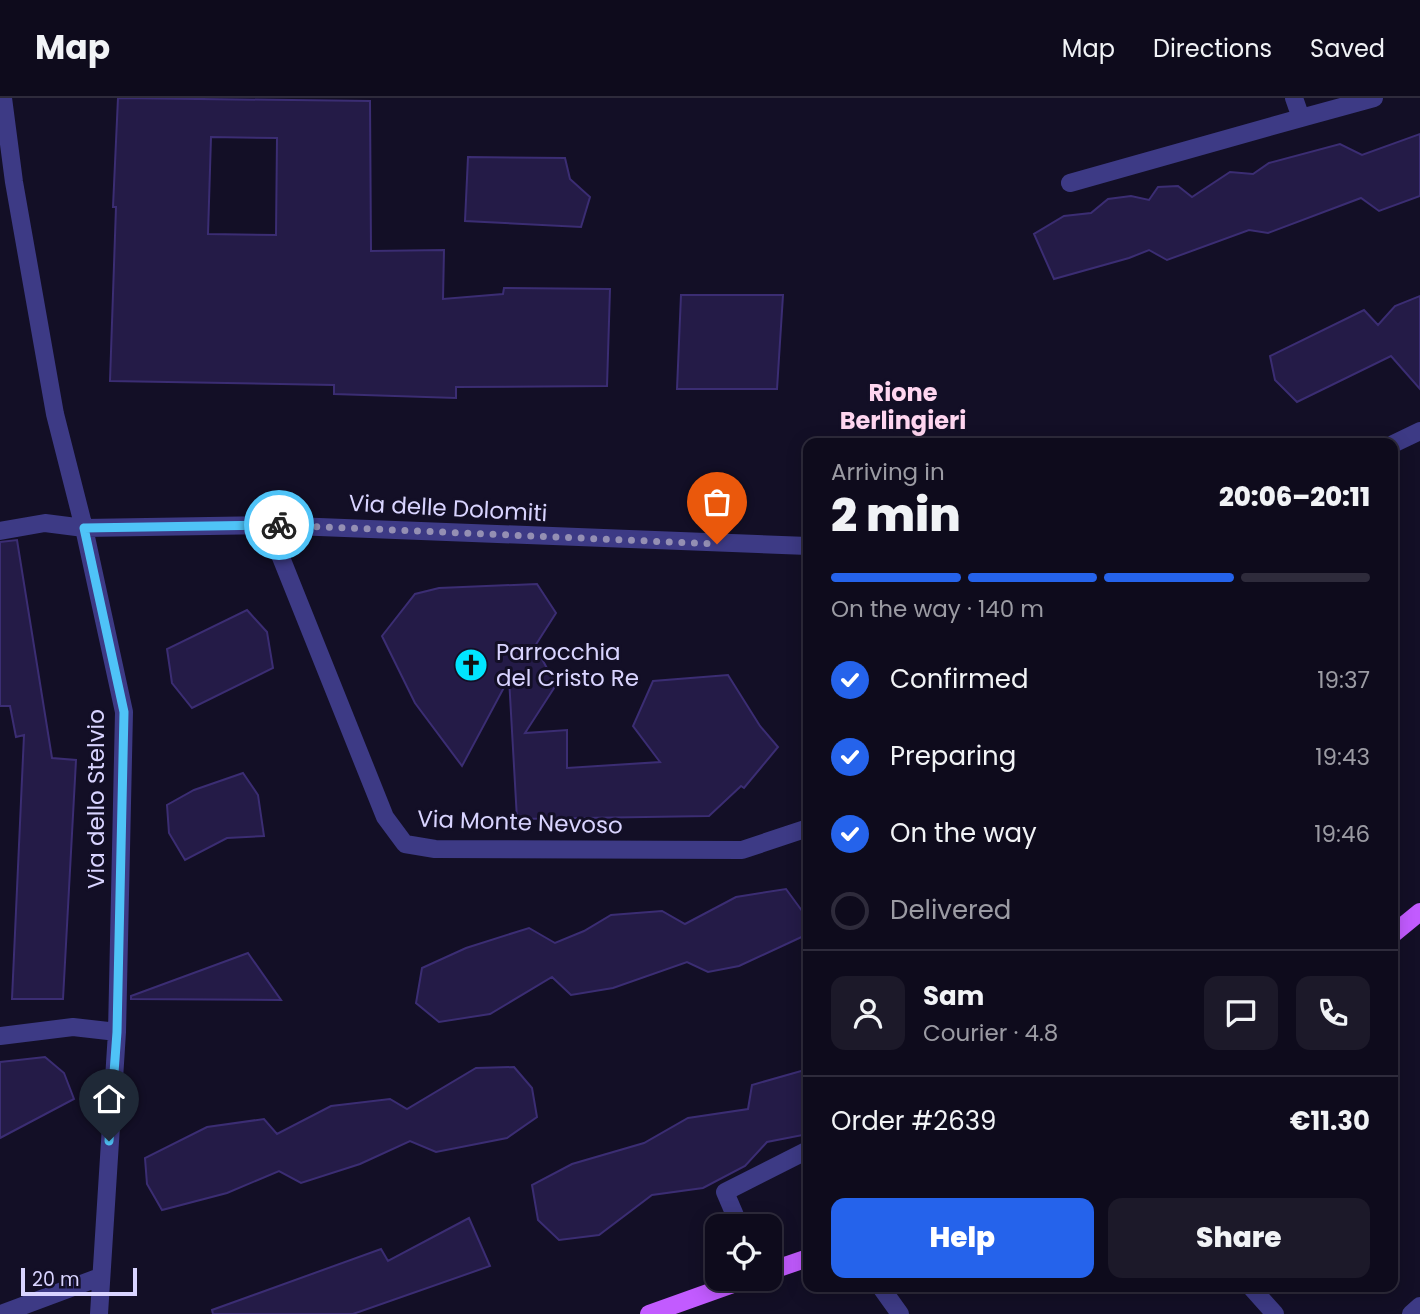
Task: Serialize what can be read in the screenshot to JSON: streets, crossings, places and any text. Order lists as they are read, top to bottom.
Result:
{
  "streets": {
    "street": ["Via delle Dolomiti", "Via dello Stelvio", "Via Monte Nevoso"]
  },
  "crossings": [
    ["Via delle Dolomiti", "Via dello Stelvio"],
    ["Via delle Dolomiti", "Via Monte Nevoso"]
  ],
  "districts": ["Rione Berlingieri"],
  "places": {
    "church": ["Parrocchia del Cristo Re"]
  },
  "scale_bar": "20 m",
  "page": {
    "header": "Map",
    "nav": ["Map", "Directions", "Saved"],
    "heading": ["2 min", "Arriving in", "20:06–20:11"],
    "panel": [
      "Sam",
      "Courier · 4.8",
      "Order #2639",
      "€11.30"
    ],
    "bar": "On the way · 140 m",
    "list": [
      ["Confirmed", "19:37"],
      ["Preparing", "19:43"],
      ["On the way", "19:46"],
      "Delivered"
    ],
    "buttons": ["Help", "Share"],
    "scale": "20 m"
  }
}
